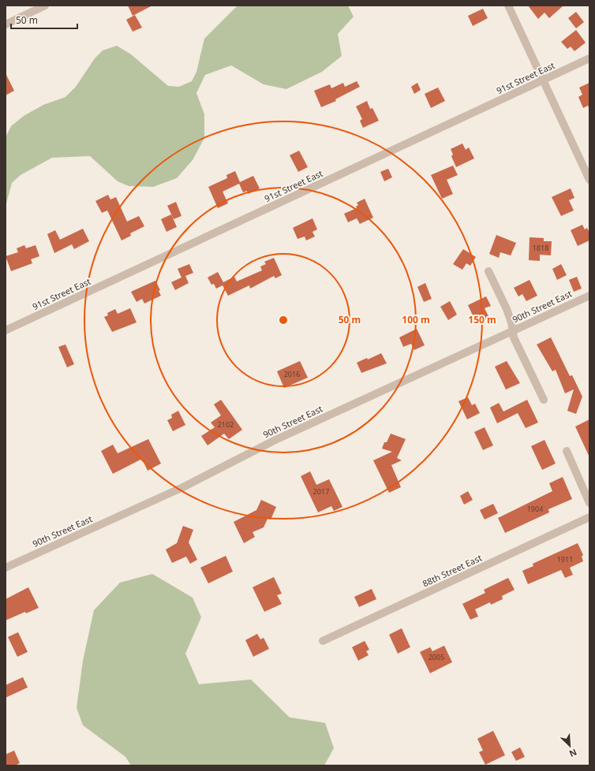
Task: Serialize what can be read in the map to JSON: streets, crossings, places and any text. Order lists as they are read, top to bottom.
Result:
{
  "streets": {
    "street": ["91st Street East", "90th Street East", "88th Street East"]
  },
  "house_numbers": [
    "1818",
    "2016",
    "2102",
    "2017",
    "1904",
    "1911",
    "2005"
  ],
  "scale_bar": "50 m",
  "north": "bottom right",
  "rings": ["50 m", "100 m", "150 m"]
}
